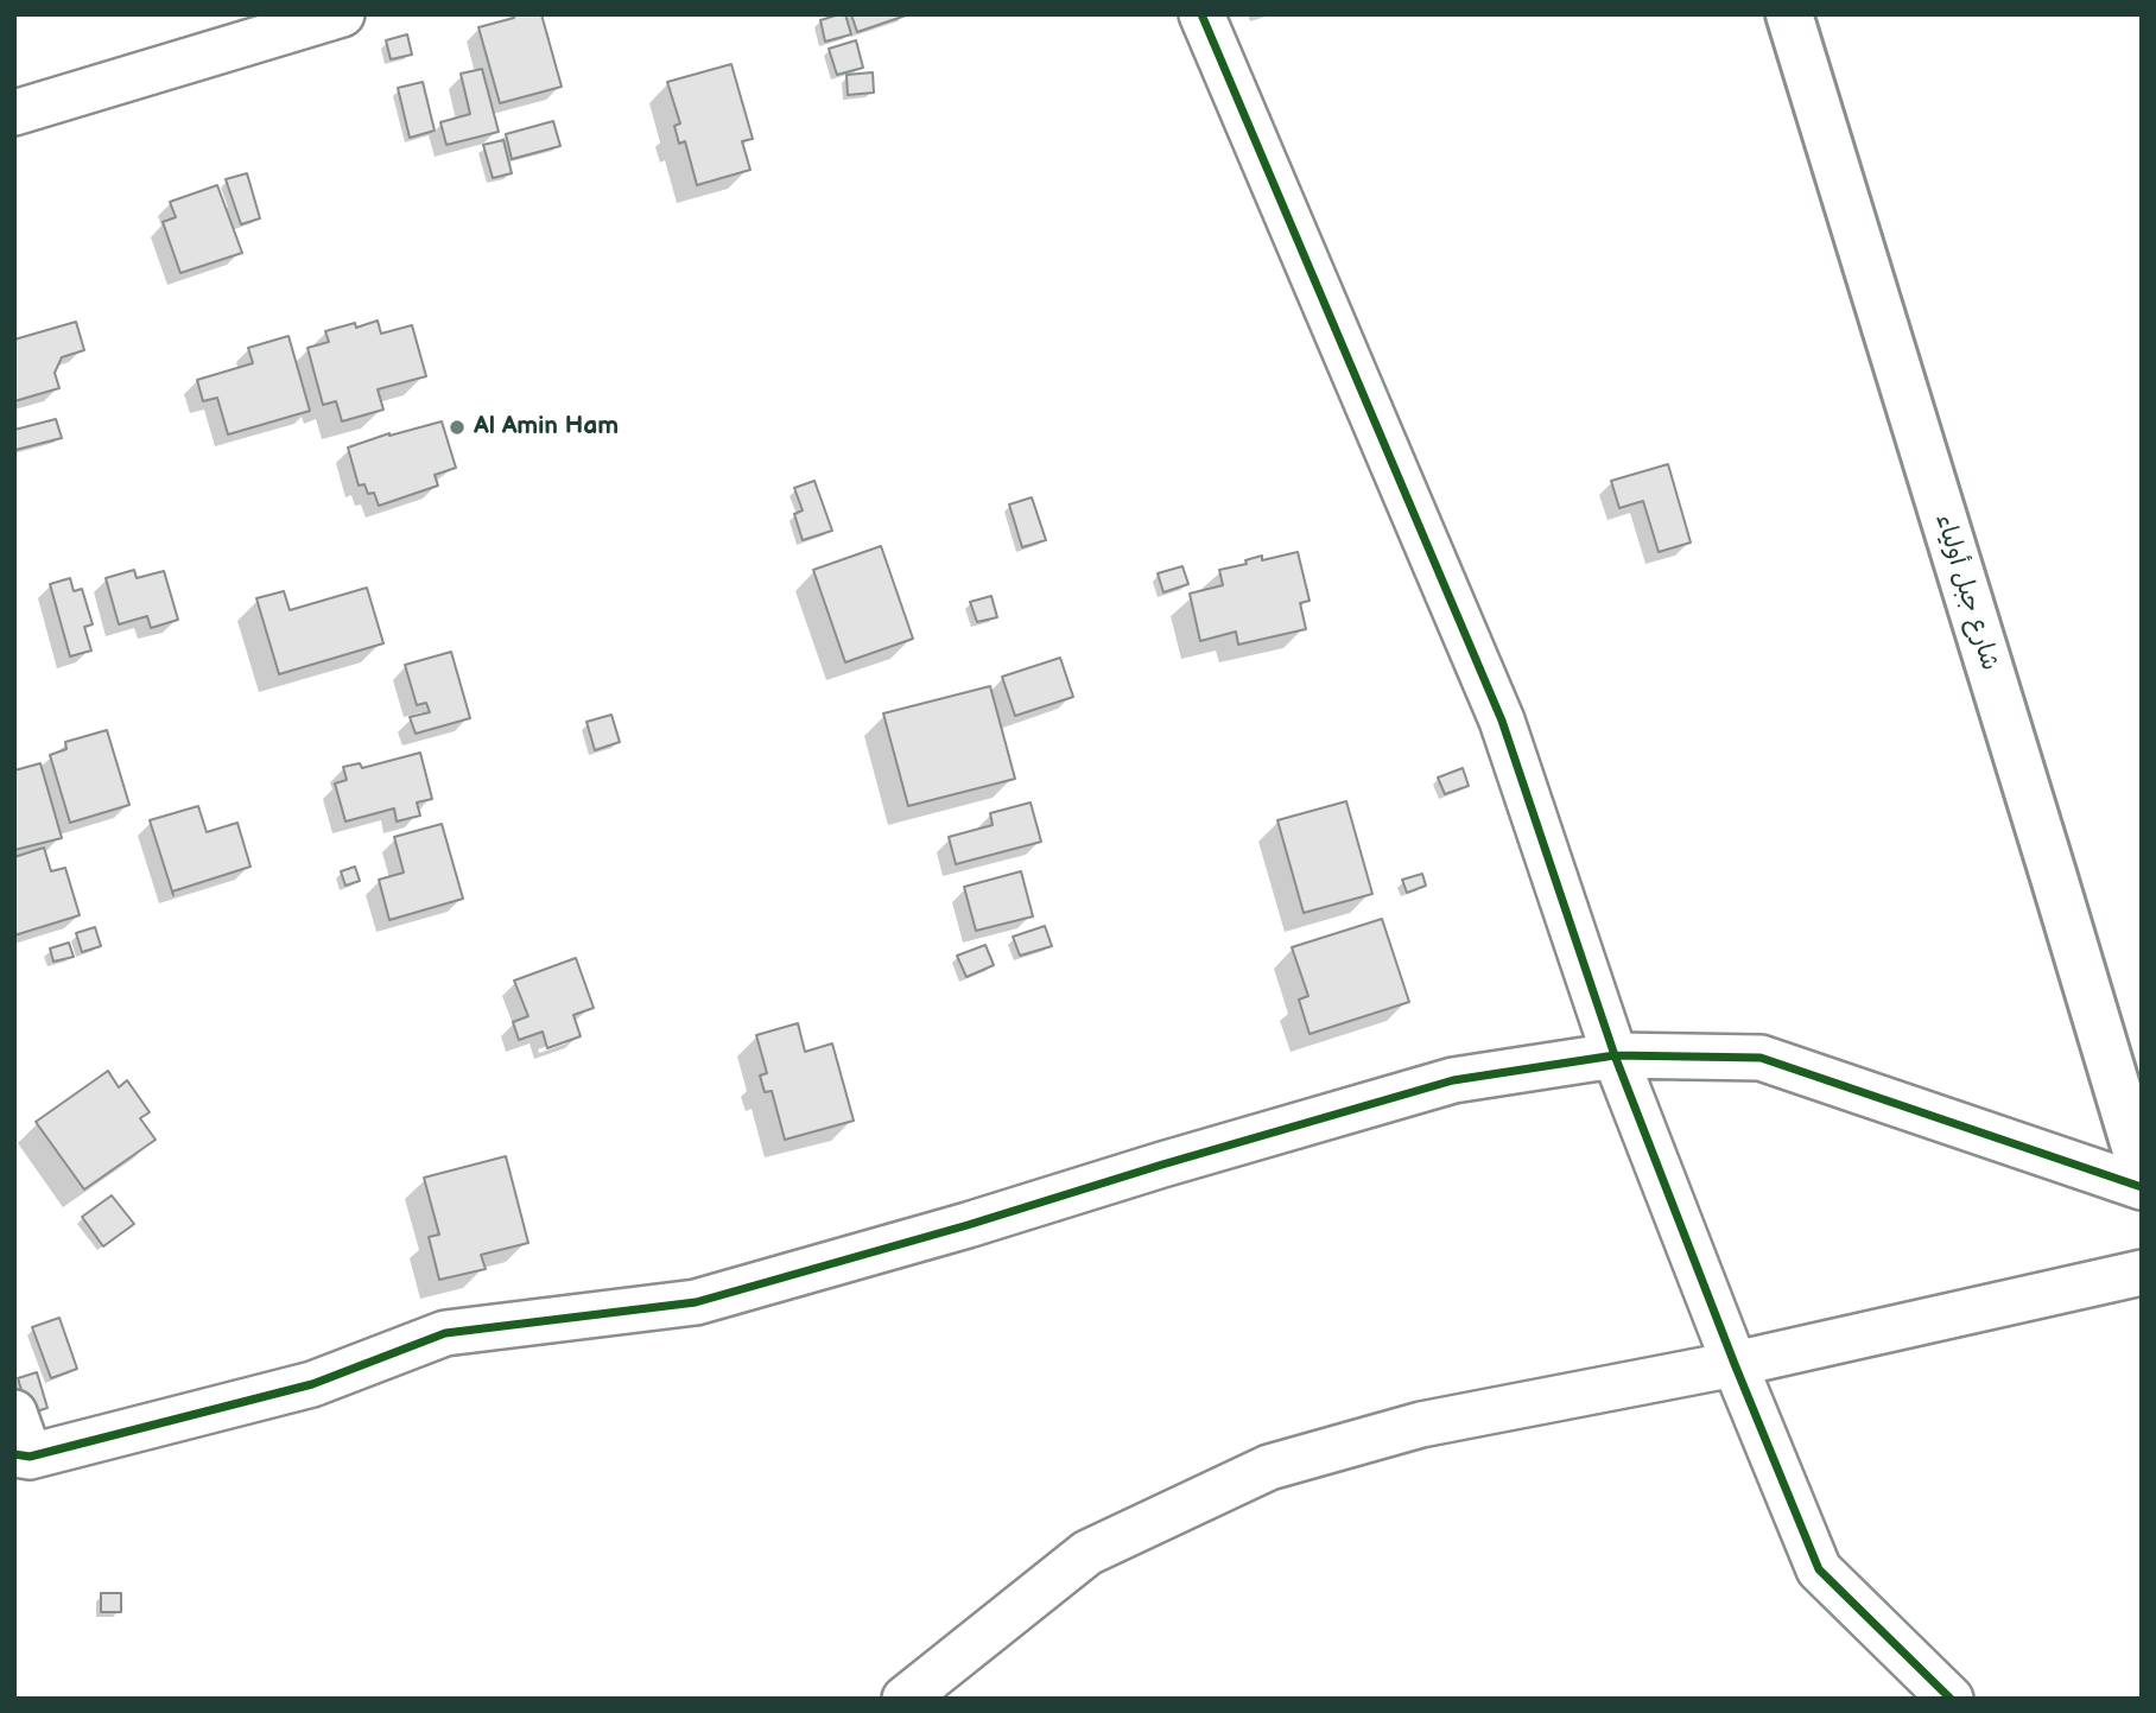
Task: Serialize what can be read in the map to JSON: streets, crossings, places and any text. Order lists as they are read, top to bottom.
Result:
{
  "streets": {
    "highway": ["شارع جبل أولياء"]
  },
  "places": ["Al Amin Ham"]
}
